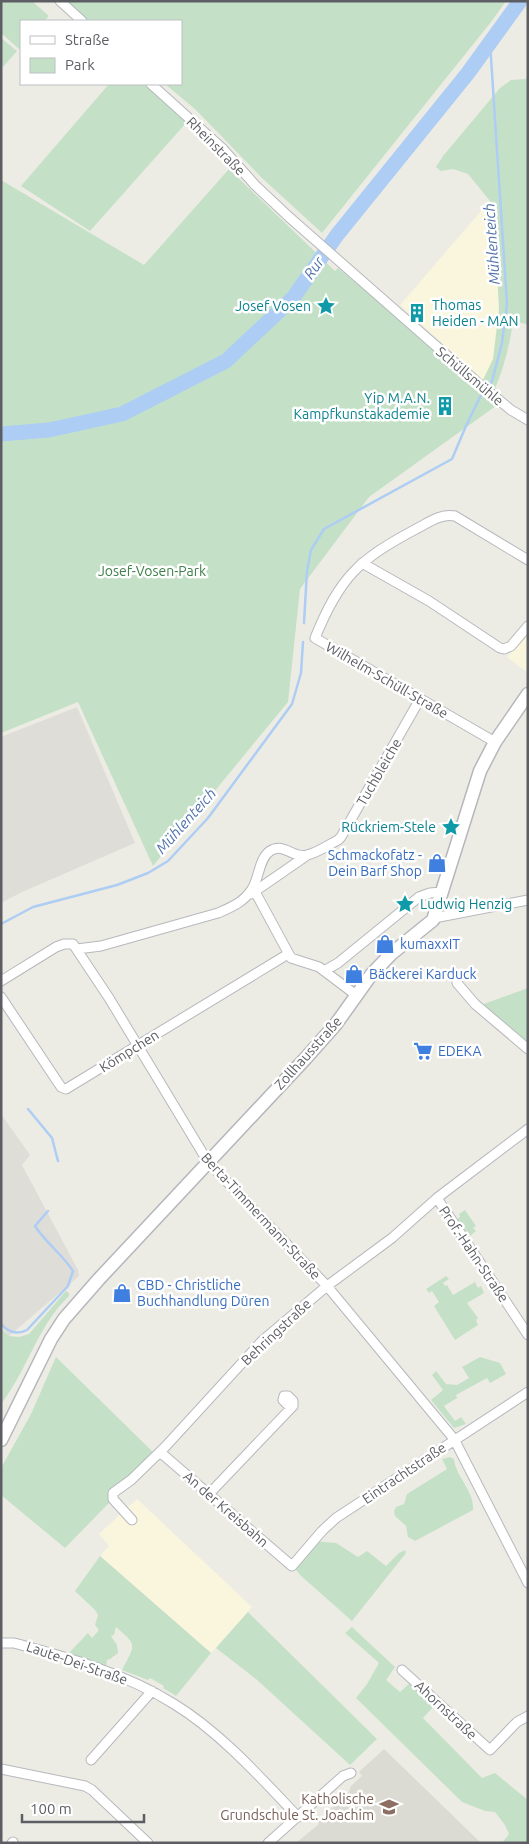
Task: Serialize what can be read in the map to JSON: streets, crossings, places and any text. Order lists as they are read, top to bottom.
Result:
{
  "streets": {
    "street": [
      "Rheinstraße",
      "Schüllsmühle",
      "Wilhelm-Schüll-Straße",
      "Tuchbleiche",
      "Kömpchen",
      "Zollhausstraße",
      "Berta-Timmermann-Straße",
      "Prof.-Hahn-Straße",
      "Behringstraße",
      "Eintrachtstraße",
      "An der Kreisbahn",
      "Laute-Dei-Straße",
      "Ahornstraße"
    ]
  },
  "crossings": [
    ["Rheinstraße", "Schüllsmühle"],
    ["Wilhelm-Schüll-Straße", "Tuchbleiche"],
    ["Tuchbleiche", "Berta-Timmermann-Straße"],
    ["Kömpchen", "Berta-Timmermann-Straße"],
    ["Zollhausstraße", "Berta-Timmermann-Straße"],
    ["Berta-Timmermann-Straße", "Behringstraße"],
    ["Berta-Timmermann-Straße", "Eintrachtstraße"],
    ["Prof.-Hahn-Straße", "Behringstraße"],
    ["Behringstraße", "An der Kreisbahn"],
    ["Eintrachtstraße", "An der Kreisbahn"]
  ],
  "water": ["Mühlenteich", "Rur"],
  "parks": ["Josef-Vosen-Park"],
  "places": {
    "place": ["Josef Vosen", "Rückriem-Stele", "Ludwig Henzig"],
    "building": ["Thomas Heiden - MAN", "Yip M.A.N. Kampfkunstakademie"],
    "shop": [
      "Schmackofatz - Dein Barf Shop",
      "kumaxxIT",
      "Bäckerei Karduck",
      "CBD - Christliche Buchhandlung Düren"
    ],
    "supermarket": ["EDEKA"],
    "school or university": ["Katholische Grundschule St. Joachim"]
  },
  "legend": ["Straße", "Park"],
  "scale_bar": "100 m"
}
